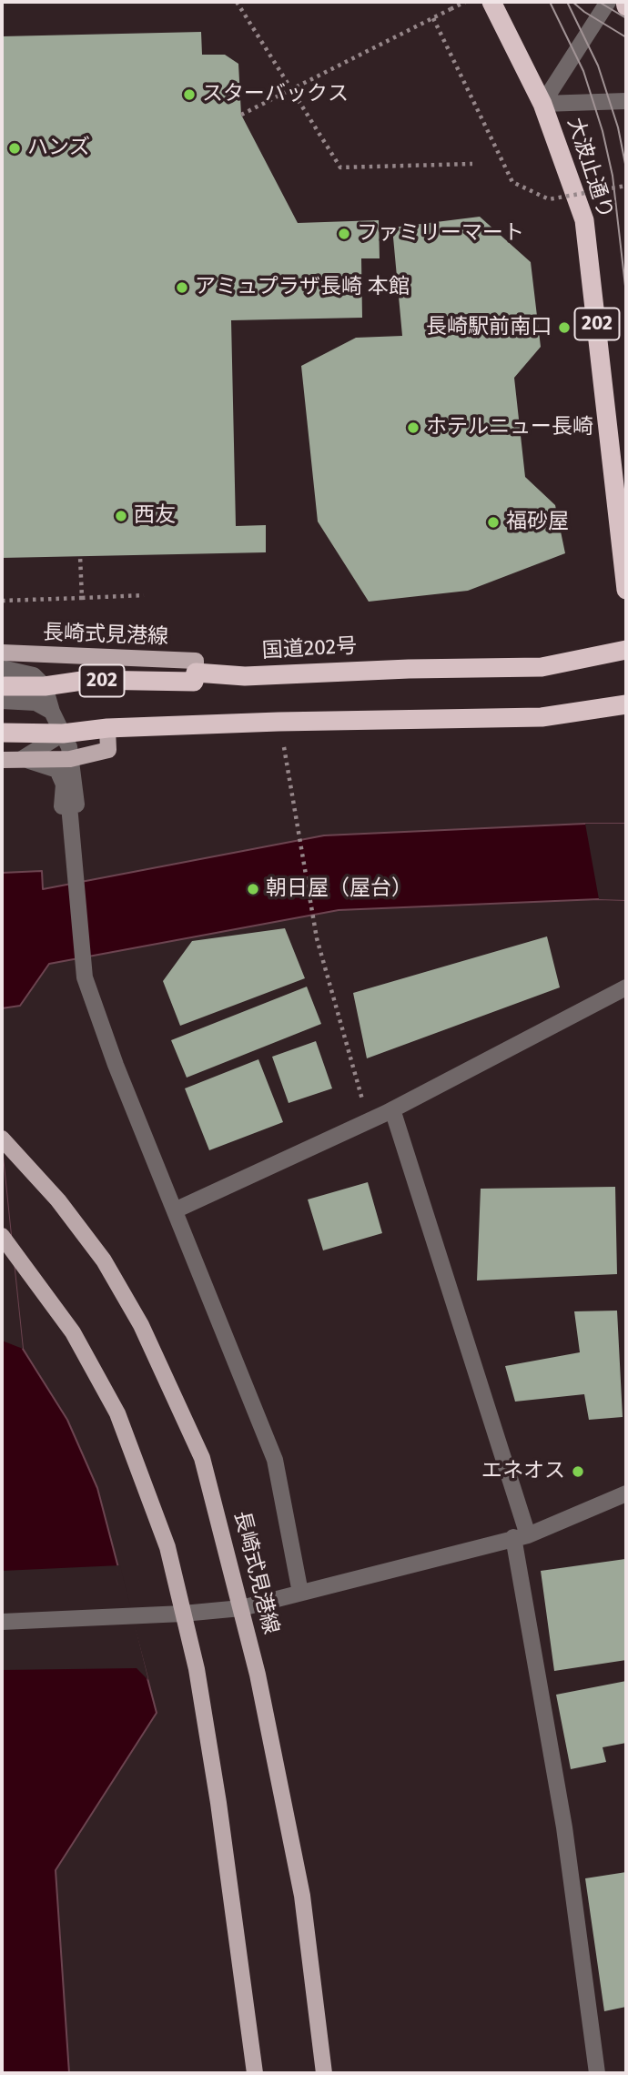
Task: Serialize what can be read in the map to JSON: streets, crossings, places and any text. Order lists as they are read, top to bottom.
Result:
{
  "streets": {
    "highway": ["大波止通り", "202", "国道202号"],
    "main road": ["長崎式見港線"]
  },
  "crossings": [
    ["大波止通り", "202"],
    ["長崎式見港線", "国道202号"]
  ],
  "places": [
    "スターバックス",
    "ハンズ",
    "ファミリーマート",
    "アミュプラザ長崎 本館",
    "長崎駅前南口",
    "ホテルニュー長崎",
    "西友",
    "福砂屋",
    "朝日屋（屋台）",
    "エネオス"
  ]
}
